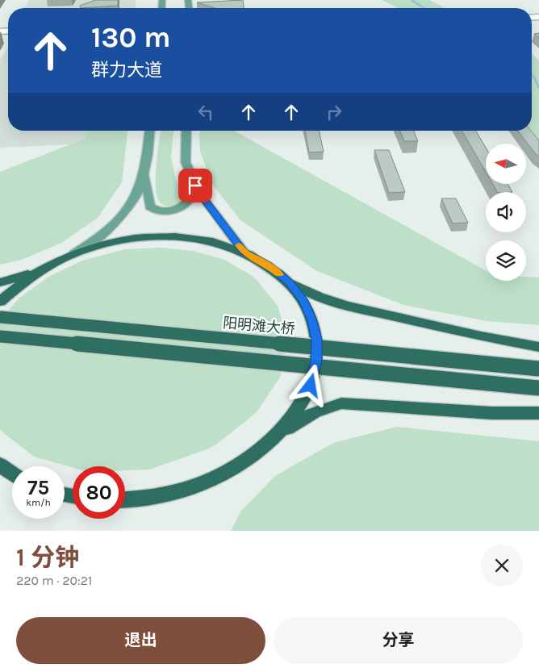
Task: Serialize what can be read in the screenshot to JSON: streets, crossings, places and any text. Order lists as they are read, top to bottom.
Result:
{
  "streets": {
    "highway": ["阳明滩大桥"]
  },
  "north": "left",
  "page": {
    "turn": ["130 m", "群力大道"],
    "speed": "75 km/h",
    "limit": "80",
    "heading": ["1 分钟", "220 m · 20:21"],
    "buttons": ["退出", "分享"]
  }
}
